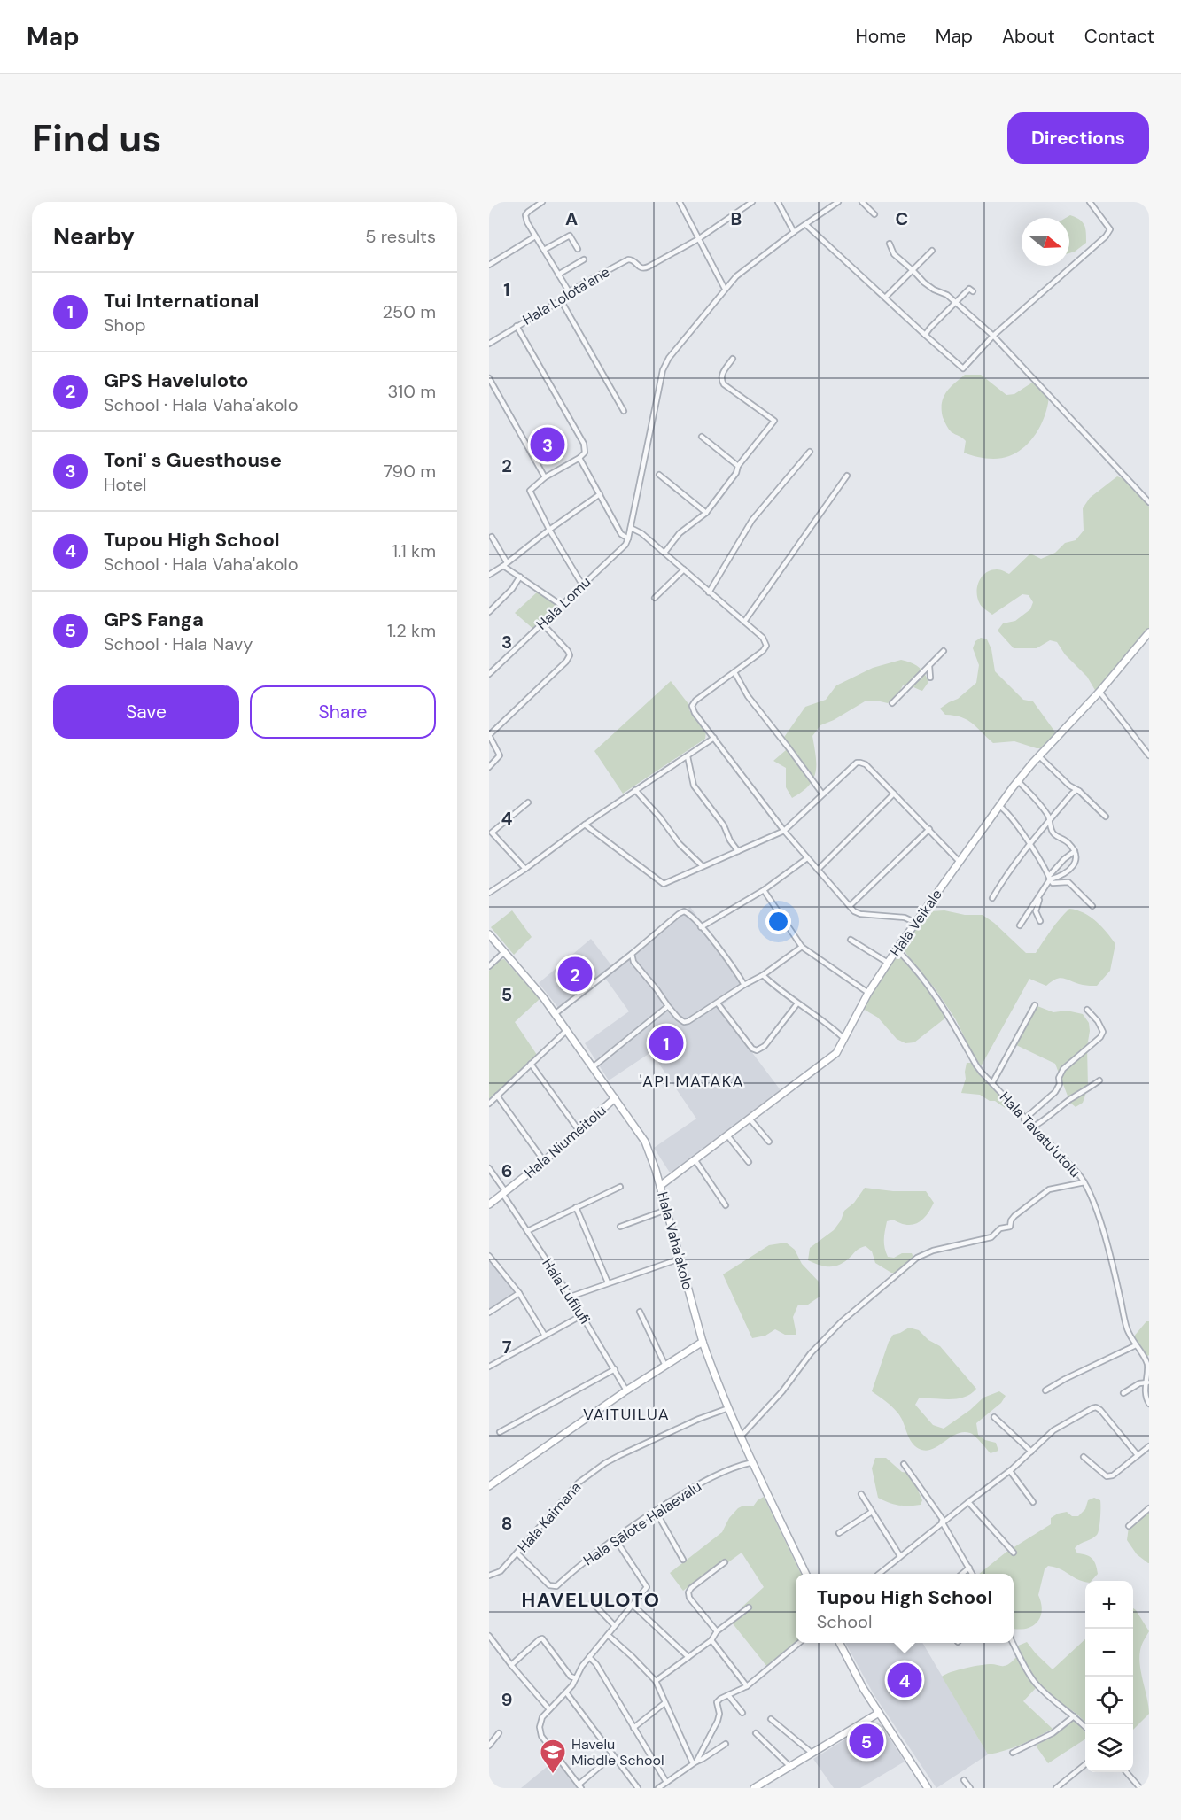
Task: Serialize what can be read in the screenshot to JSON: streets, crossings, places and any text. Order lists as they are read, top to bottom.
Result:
{
  "streets": {
    "street": [
      "Hala Lolota'ane",
      "Hala Lomu",
      "Hala Veikale",
      "Hala Tavatu'utolu",
      "Hala Niumeitolu",
      "Hala Vaha'akolo",
      "Hala Lufilufi",
      "Hala Kaimana",
      "Hala Sālote Halaevalu"
    ]
  },
  "crossings": [
    ["Hala Veikale", "Hala Tavatu'utolu"],
    ["Hala Veikale", "Hala Vaha'akolo"],
    ["Hala Niumeitolu", "Hala Vaha'akolo"],
    ["Hala Niumeitolu", "Hala Lufilufi"],
    ["Hala Vaha'akolo", "Hala Kaimana"],
    ["Hala Vaha'akolo", "Hala Sālote Halaevalu"],
    ["Hala Kaimana", "Hala Sālote Halaevalu"]
  ],
  "districts": ["'API MATAKA", "VAITUILUA", "HAVELULOTO"],
  "places": {
    "school or university": ["Havelu Middle School"]
  },
  "north": "right",
  "page": {
    "header": "Map",
    "nav": [
      "Home",
      "Map",
      "About",
      "Contact"
    ],
    "buttons": [
      "Directions",
      ["Save", "Share"]
    ],
    "title": "Find us",
    "heading": ["Nearby", "5 results"],
    "list": [
      {
        "mark": "1",
        "name": "Tui International",
        "note": "Shop",
        "value": "250 m"
      },
      {
        "mark": "2",
        "name": "GPS Haveluloto",
        "note": "School · Hala Vaha'akolo",
        "value": "310 m"
      },
      {
        "mark": "3",
        "name": "Toni' s Guesthouse",
        "note": "Hotel",
        "value": "790 m"
      },
      {
        "mark": "4",
        "name": "Tupou High School",
        "note": "School · Hala Vaha'akolo",
        "value": "1.1 km"
      },
      {
        "mark": "5",
        "name": "GPS Fanga",
        "note": "School · Hala Navy",
        "value": "1.2 km"
      }
    ],
    "pins": [
      "3",
      "2",
      "1",
      "4",
      "5"
    ],
    "popup": ["Tupou High School", "School"],
    "map_buttons": ["+", "−"]
  },
  "grid": {
    "columns": ["A", "B", "C"],
    "rows": [
      "1",
      "2",
      "3",
      "4",
      "5",
      "6",
      "7",
      "8",
      "9"
    ]
  }
}
